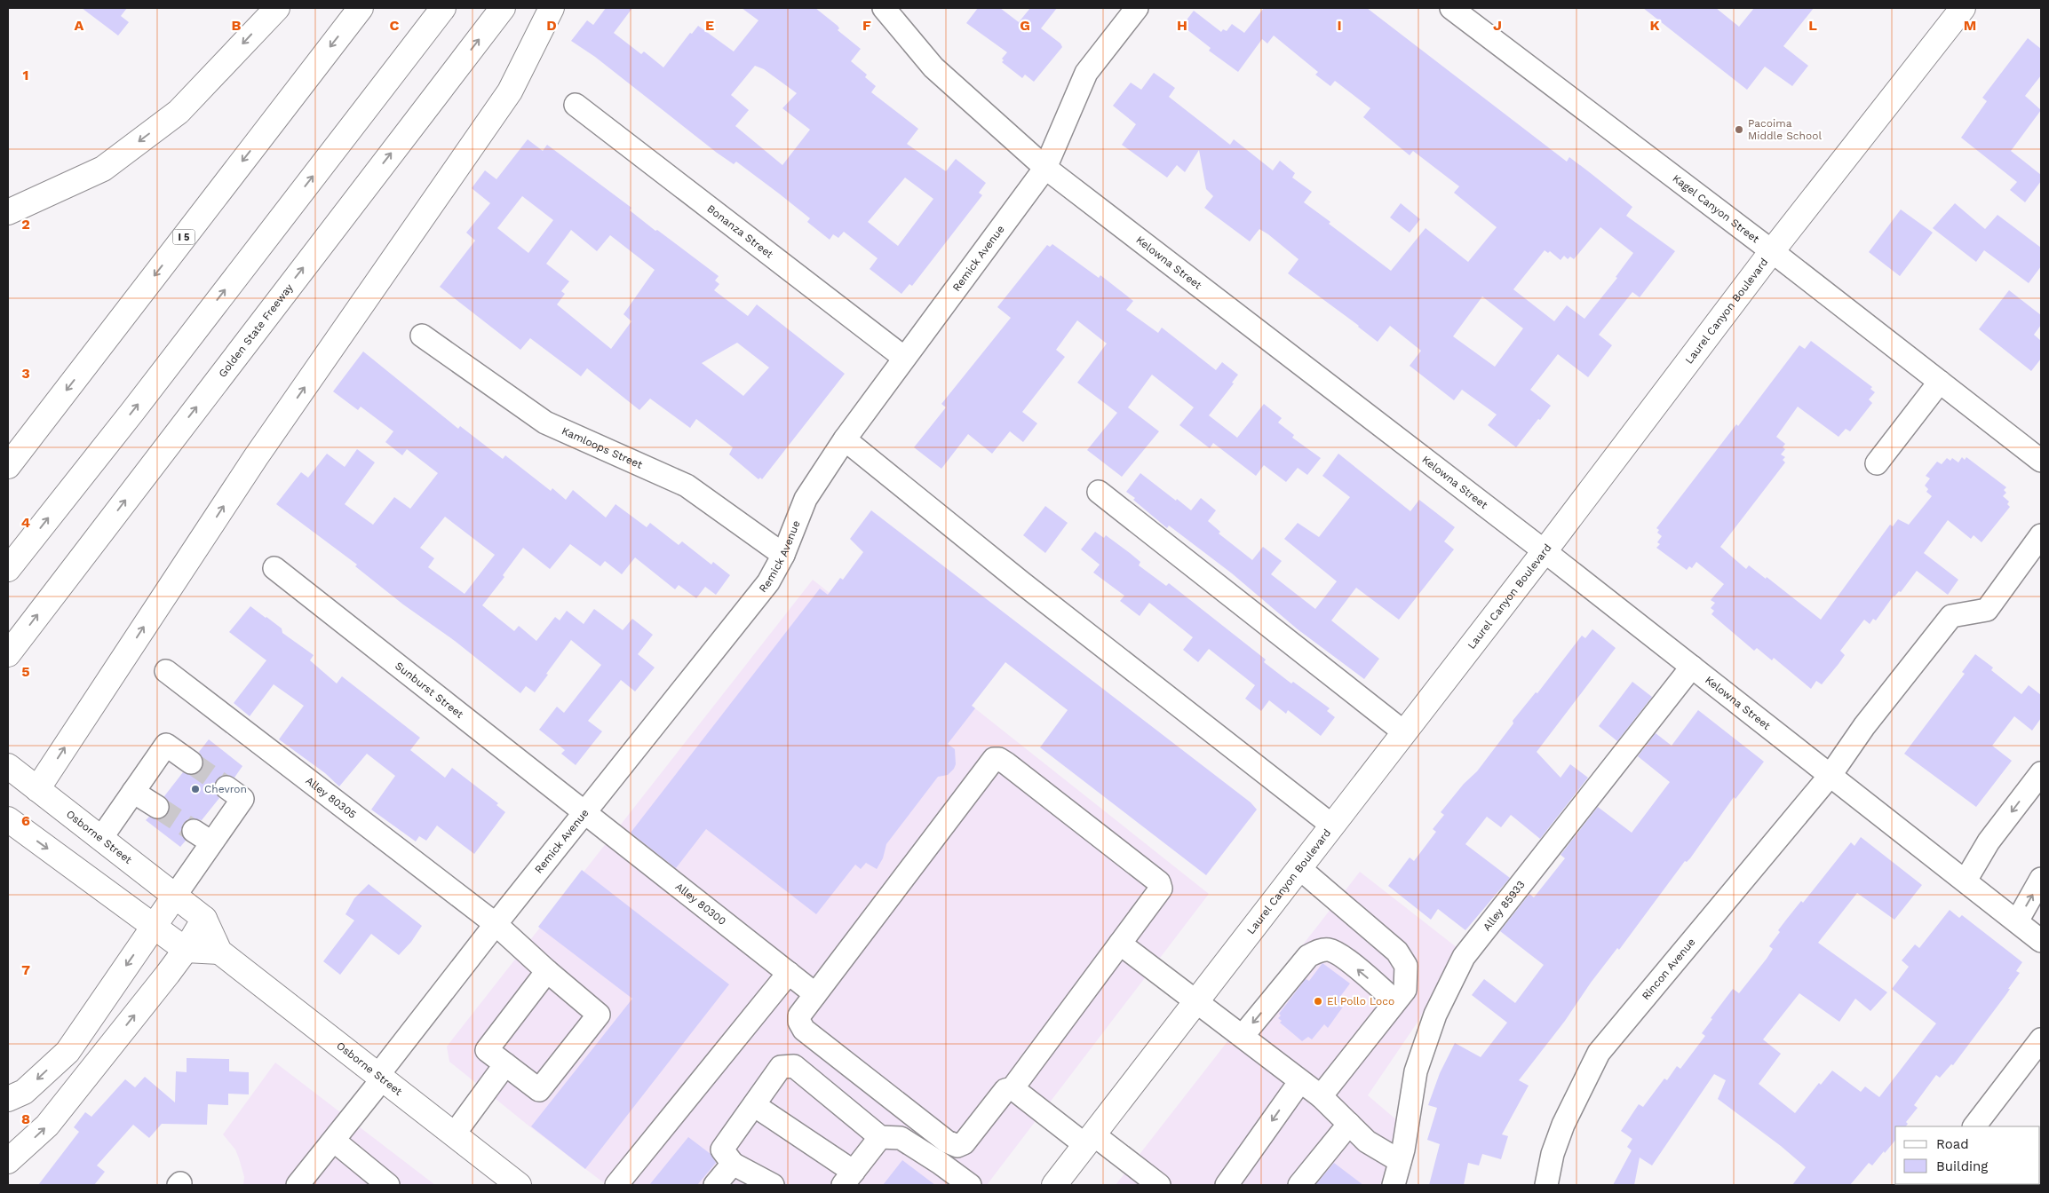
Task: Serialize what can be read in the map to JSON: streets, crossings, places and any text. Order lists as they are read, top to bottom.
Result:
{
  "streets": {
    "main road": [
      "I 5",
      "Laurel Canyon Boulevard",
      "Golden State Freeway",
      "Osborne Street"
    ],
    "street": [
      "Kagel Canyon Street",
      "Bonanza Street",
      "Remick Avenue",
      "Kelowna Street",
      "Kamloops Street",
      "Sunburst Street",
      "Alley 80305",
      "Alley 80300",
      "Alley 85933",
      "Rincon Avenue"
    ]
  },
  "crossings": [
    ["Kagel Canyon Street", "Laurel Canyon Boulevard"],
    ["Bonanza Street", "Remick Avenue"],
    ["Remick Avenue", "Kelowna Street"],
    ["Remick Avenue", "Kamloops Street"],
    ["Remick Avenue", "Sunburst Street"],
    ["Remick Avenue", "Alley 80305"],
    ["Remick Avenue", "Osborne Street"],
    ["Remick Avenue", "Alley 80300"],
    ["Kelowna Street", "Laurel Canyon Boulevard"],
    ["Kelowna Street", "Alley 85933"],
    ["Kelowna Street", "Rincon Avenue"],
    ["Sunburst Street", "Alley 80300"]
  ],
  "places": ["Pacoima Middle School", "Chevron", "El Pollo Loco"],
  "legend": ["Road", "Building"],
  "grid": {
    "columns": [
      "A",
      "B",
      "C",
      "D",
      "E",
      "F",
      "G",
      "H",
      "I",
      "J",
      "K",
      "L",
      "M"
    ],
    "rows": [
      "1",
      "2",
      "3",
      "4",
      "5",
      "6",
      "7",
      "8"
    ]
  }
}
